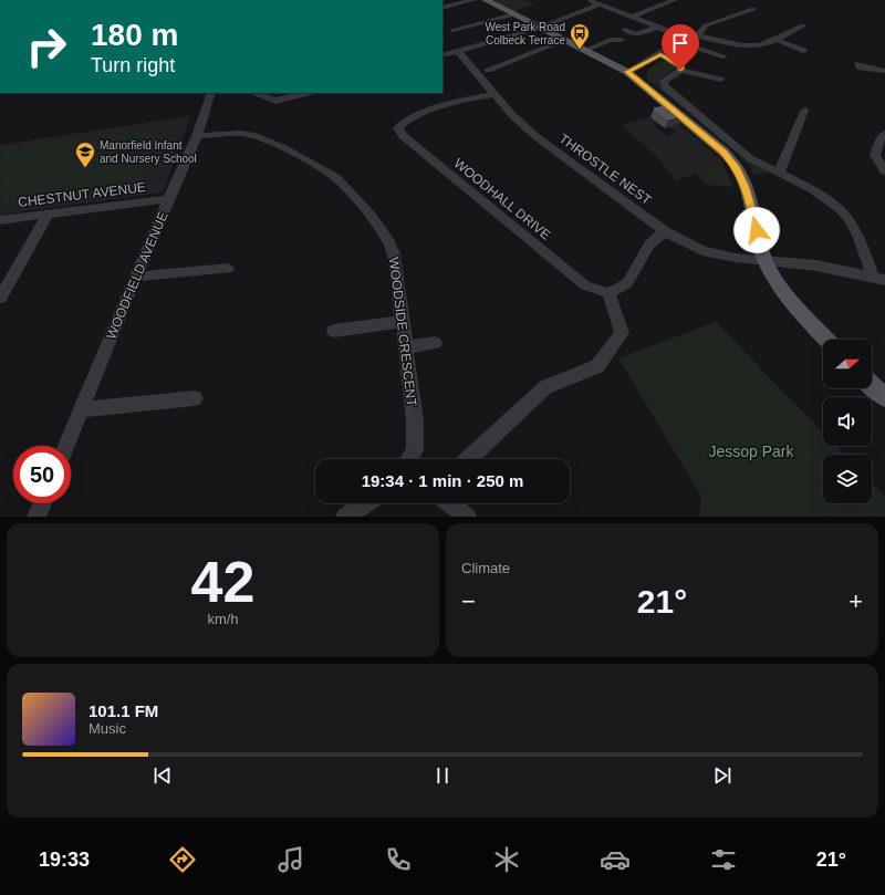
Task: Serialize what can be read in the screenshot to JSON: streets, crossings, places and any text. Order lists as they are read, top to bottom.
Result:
{
  "streets": {
    "street": [
      "THROSTLE NEST",
      "CHESTNUT AVENUE",
      "WOODHALL DRIVE",
      "WOODFIELD AVENUE",
      "WOODSIDE CRESCENT"
    ]
  },
  "crossings": [
    ["THROSTLE NEST", "WOODHALL DRIVE"],
    ["CHESTNUT AVENUE", "WOODFIELD AVENUE"],
    ["WOODFIELD AVENUE", "WOODSIDE CRESCENT"]
  ],
  "parks": ["Jessop Park"],
  "places": {
    "bus stop": ["West Park Road Colbeck Terrace"],
    "school or university": ["Manorfield Infant and Nursery School"]
  },
  "north": "right",
  "page": {
    "turn": ["180 m", "Turn right"],
    "limit": "50",
    "trip": "19:34 · 1 min · 250 m",
    "tile": [
      ["42", "km/h"],
      "Climate"
    ],
    "heat": ["−", "21°", "+"],
    "song": ["101.1 FM", "Music"],
    "tabs": ["19:33", "21°"]
  }
}
